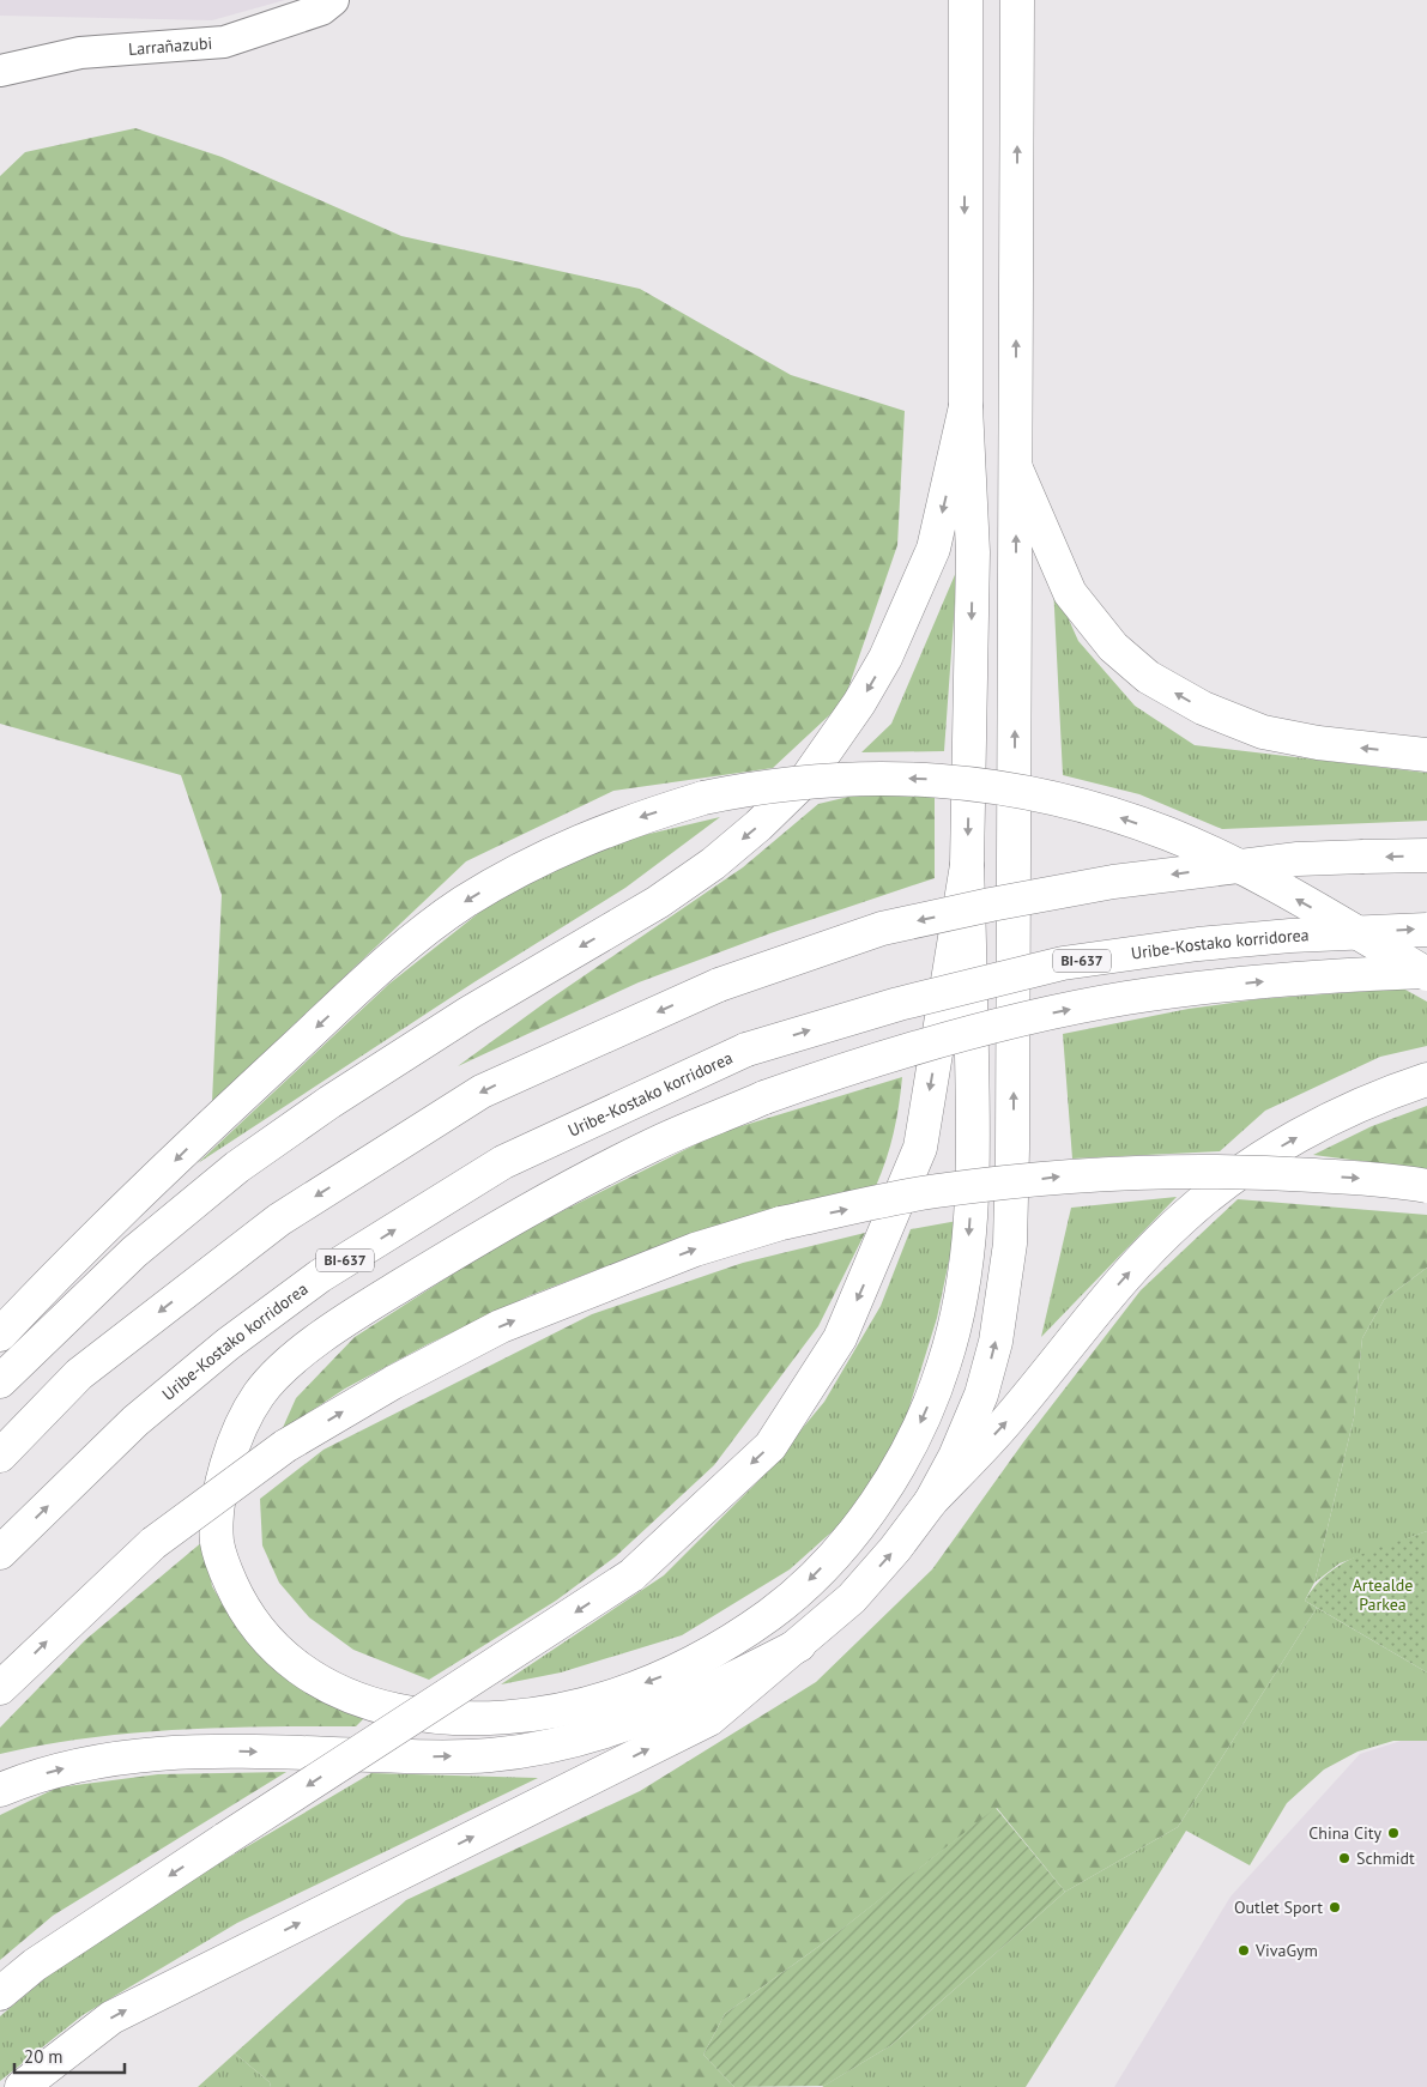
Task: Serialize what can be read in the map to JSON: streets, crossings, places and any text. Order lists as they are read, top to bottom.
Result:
{
  "streets": {
    "main road": ["Uribe-Kostako korridorea", "BI-637"],
    "street": ["Larrañazubi"]
  },
  "parks": ["Artealde Parkea"],
  "places": [
    "China City",
    "Schmidt",
    "Outlet Sport",
    "VivaGym"
  ],
  "scale_bar": "20 m"
}
